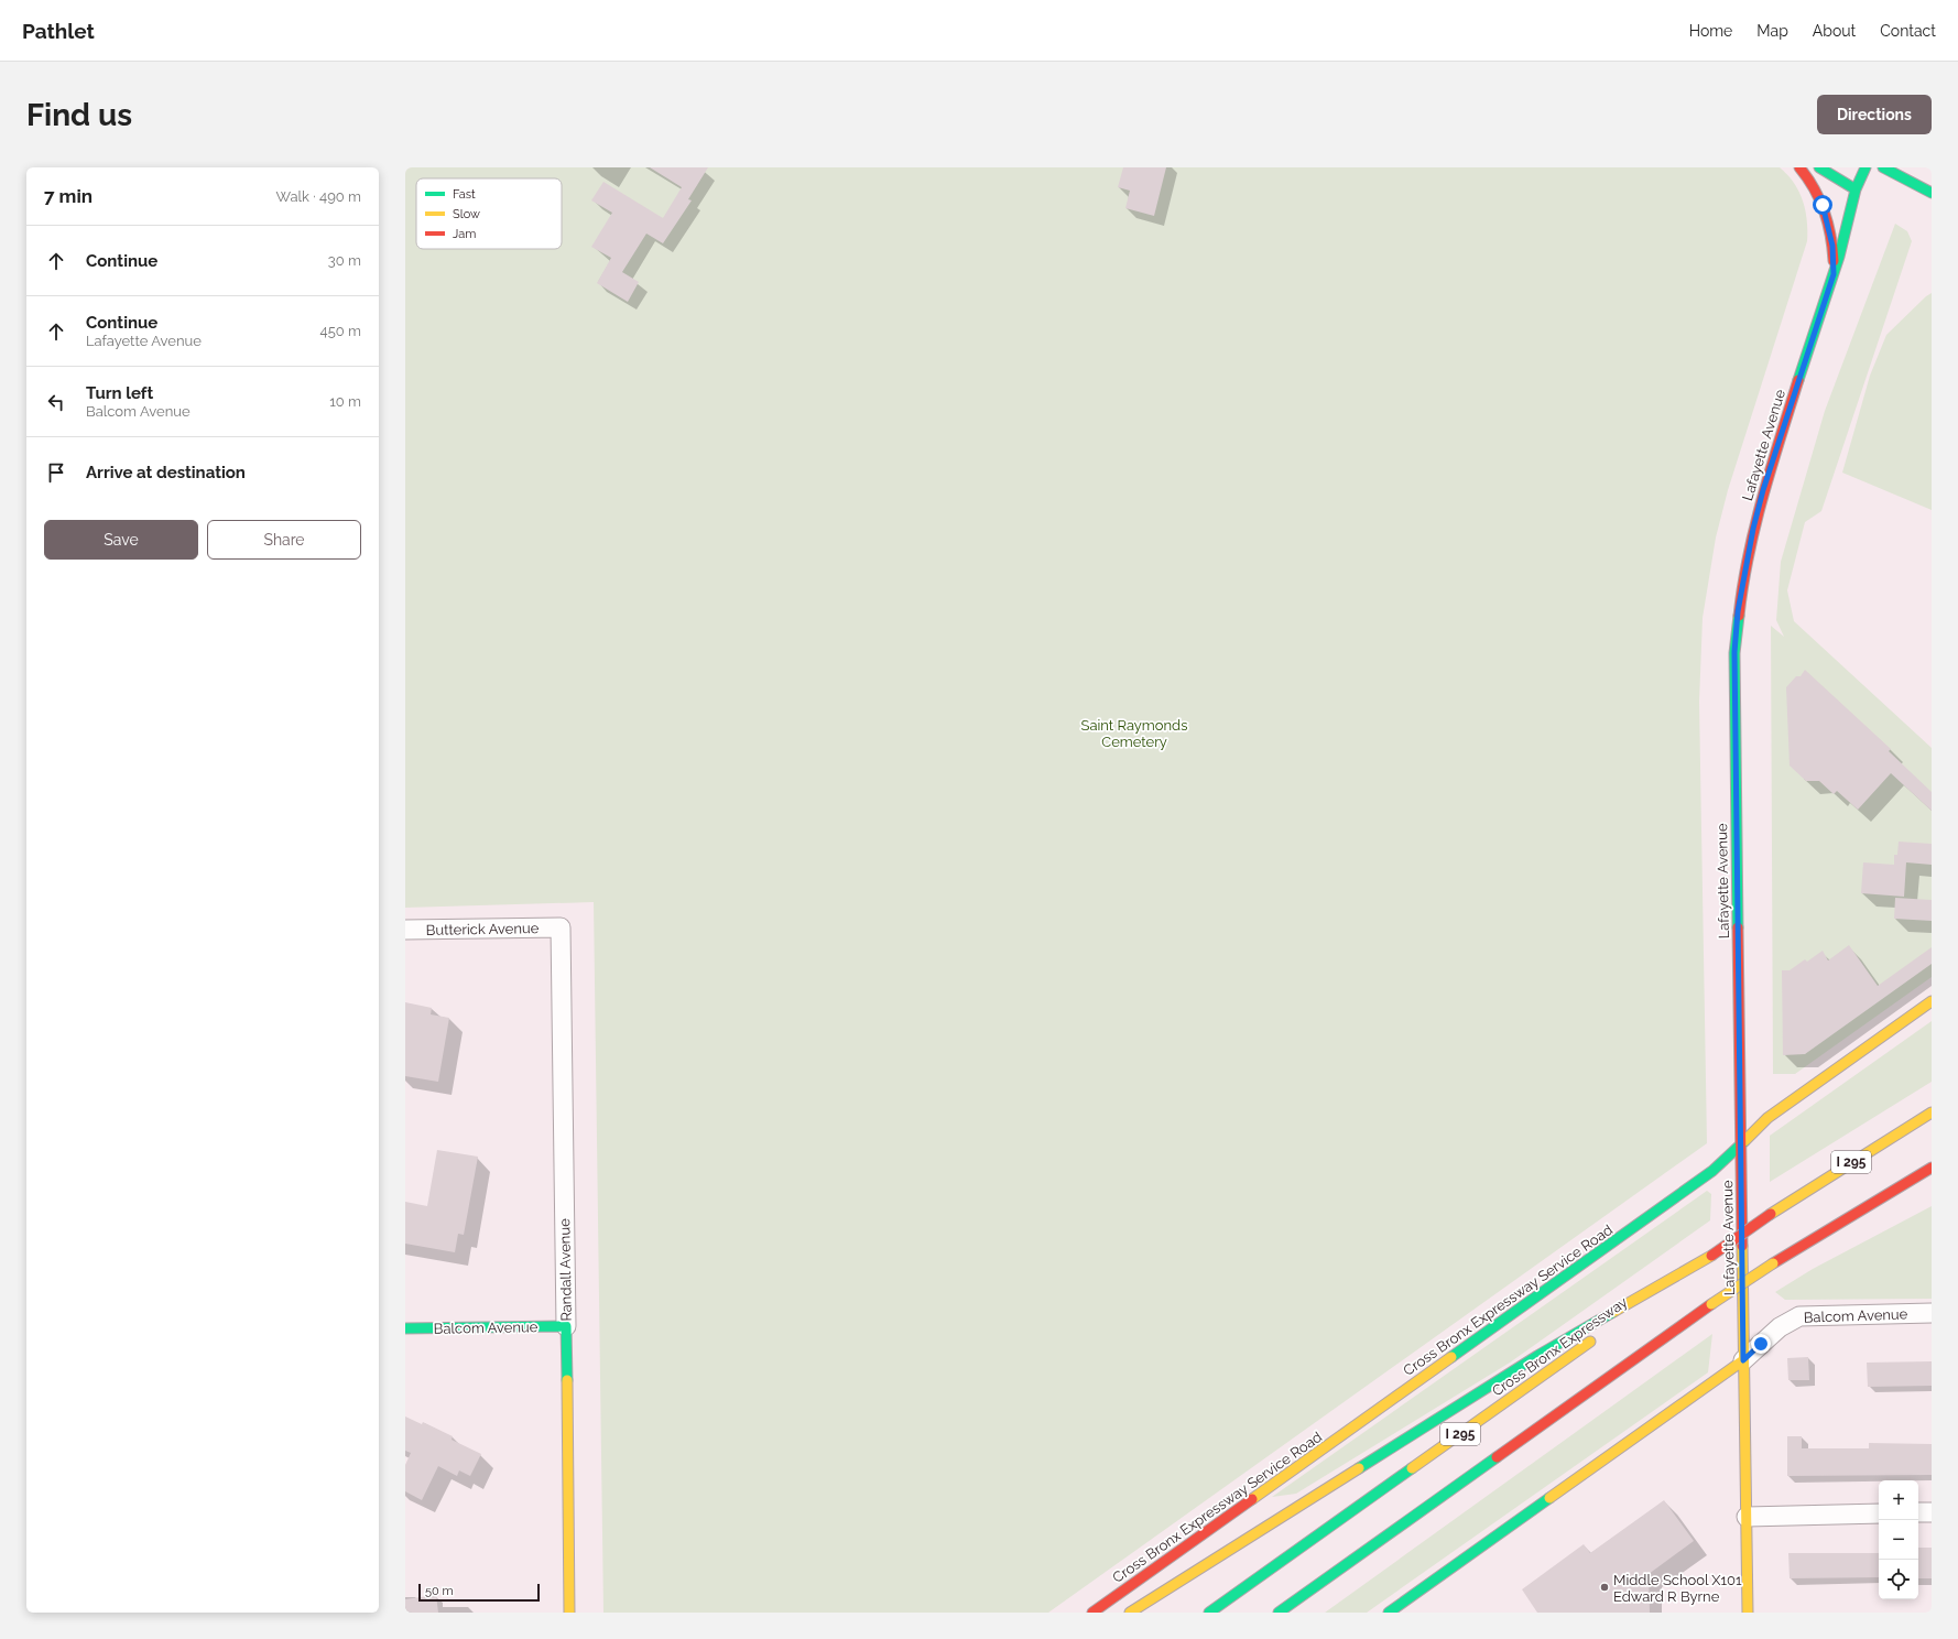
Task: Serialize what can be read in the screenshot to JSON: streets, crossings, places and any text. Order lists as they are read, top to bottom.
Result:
{
  "streets": {
    "main road": [
      "Lafayette Avenue",
      "I 295",
      "Randall Avenue",
      "Cross Bronx Expressway Service Road",
      "Balcom Avenue",
      "Cross Bronx Expressway"
    ],
    "street": ["Butterick Avenue"]
  },
  "crossings": [
    ["Lafayette Avenue", "Cross Bronx Expressway Service Road"],
    ["Lafayette Avenue", "Balcom Avenue"],
    ["Butterick Avenue", "Randall Avenue"],
    ["Randall Avenue", "Balcom Avenue"]
  ],
  "parks": ["Saint Raymonds Cemetery"],
  "places": ["Middle School X101 Edward R Byrne"],
  "legend": ["Fast", "Slow", "Jam"],
  "scale_bar": "50 m",
  "page": {
    "header": "Pathlet",
    "nav": [
      "Home",
      "Map",
      "About",
      "Contact"
    ],
    "buttons": [
      "Directions",
      ["Save", "Share"]
    ],
    "title": "Find us",
    "heading": ["7 min", "Walk · 490 m"],
    "list": [
      ["Continue", "30 m"],
      ["Continue", "Lafayette Avenue", "450 m"],
      ["Turn left", "Balcom Avenue", "10 m"],
      "Arrive at destination"
    ],
    "map_buttons": ["+", "−"],
    "scale": "50 m"
  }
}
